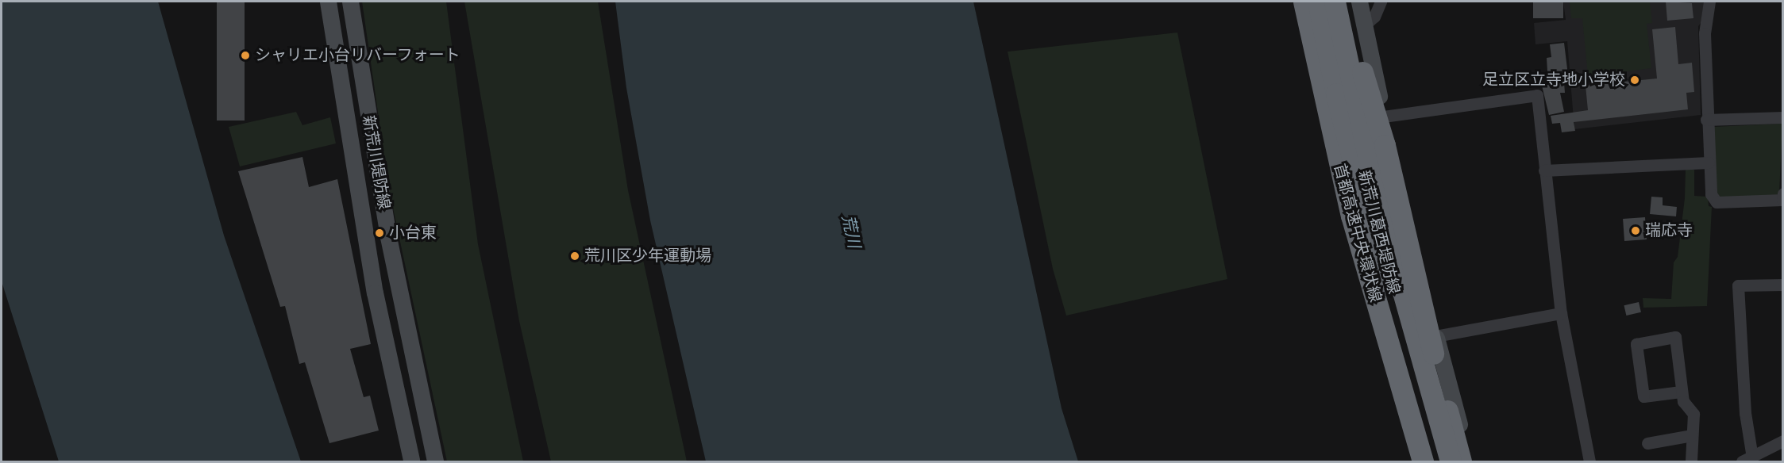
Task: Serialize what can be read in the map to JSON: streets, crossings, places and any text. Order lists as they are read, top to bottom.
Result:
{
  "streets": {
    "highway": ["首都高速中央環状線"],
    "main road": ["新荒川堤防線", "新荒川葛西堤防線"]
  },
  "water": ["荒川"],
  "places": [
    "シャリエ小台リバーフォート",
    "足立区立寺地小学校",
    "瑞応寺",
    "小台東",
    "荒川区少年運動場"
  ]
}
